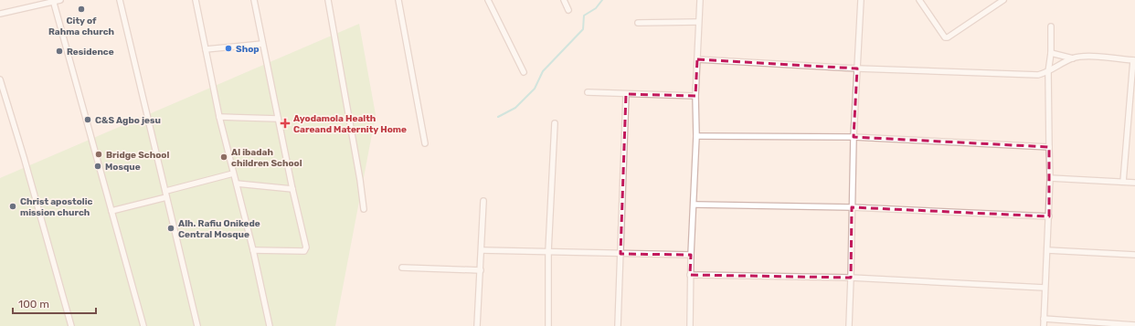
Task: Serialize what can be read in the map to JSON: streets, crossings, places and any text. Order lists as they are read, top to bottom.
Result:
{
  "places": {
    "other": [
      "City of Rahma church",
      "Shop",
      "Residence",
      "C&S Agbo jesu",
      "Bridge School",
      "Al ibadah children School",
      "Mosque",
      "Christ apostolic mission church",
      "Alh. Rafiu Onikede Central Mosque"
    ],
    "health": ["Ayodamola Health Careand Maternity Home"]
  },
  "scale_bar": "100 m"
}
